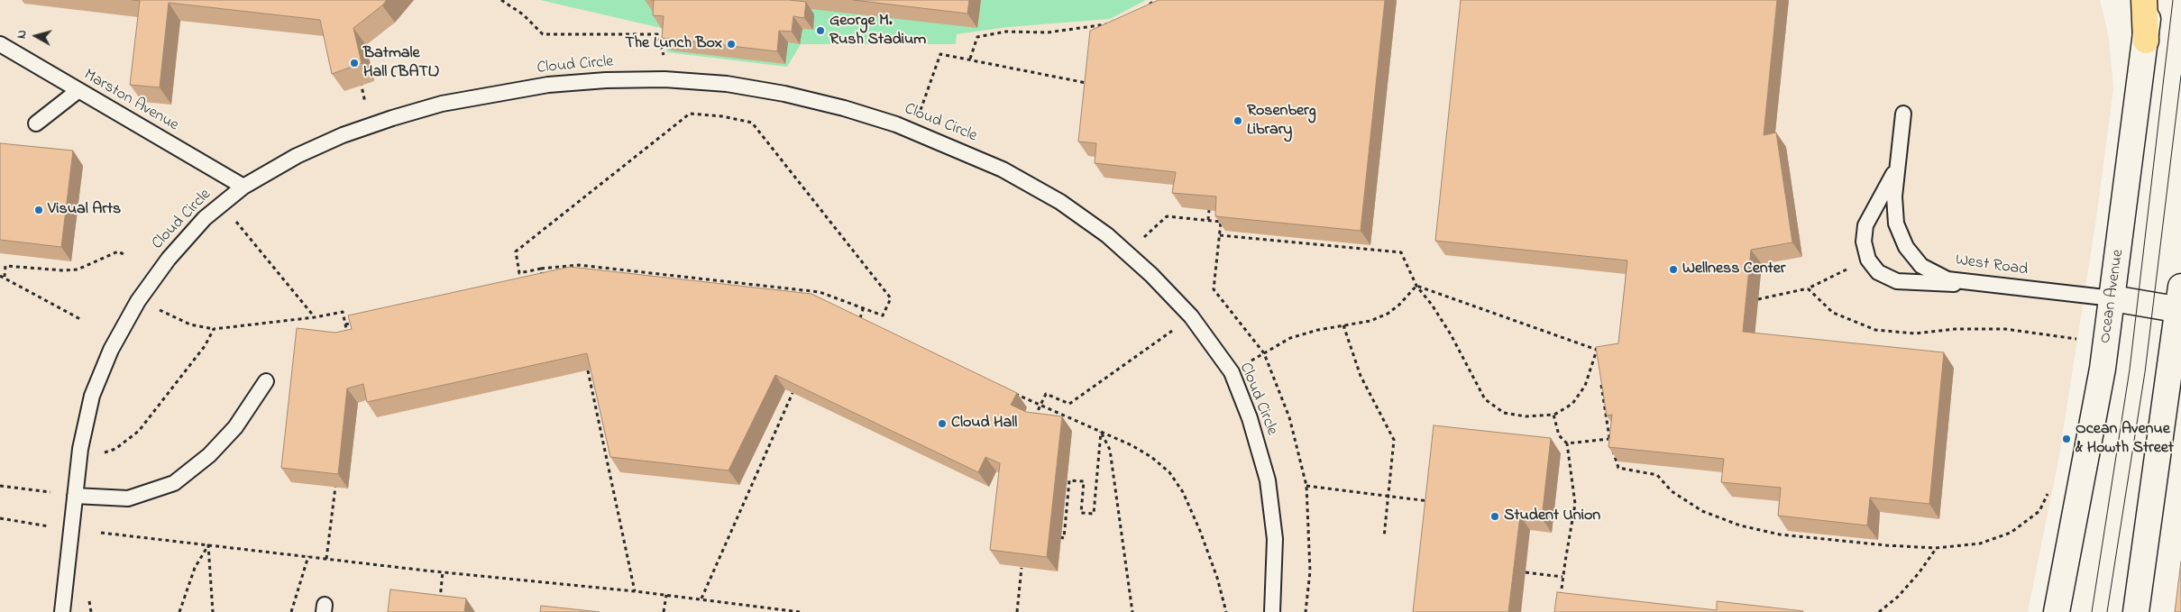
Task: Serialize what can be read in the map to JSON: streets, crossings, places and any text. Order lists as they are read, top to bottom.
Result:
{
  "streets": {
    "main road": ["Ocean Avenue"],
    "lane": ["Cloud Circle", "Marston Avenue", "West Road"]
  },
  "crossings": [
    ["Cloud Circle", "Marston Avenue"],
    ["West Road", "Ocean Avenue"]
  ],
  "places": [
    "George M. Rush Stadium",
    "The Lunch Box",
    "Batmale Hall (BATL)",
    "Rosenberg Library",
    "Visual Arts",
    "Wellness Center",
    "Cloud Hall",
    "Ocean Avenue & Howth Street",
    "Student Union"
  ],
  "north": "left"
}
